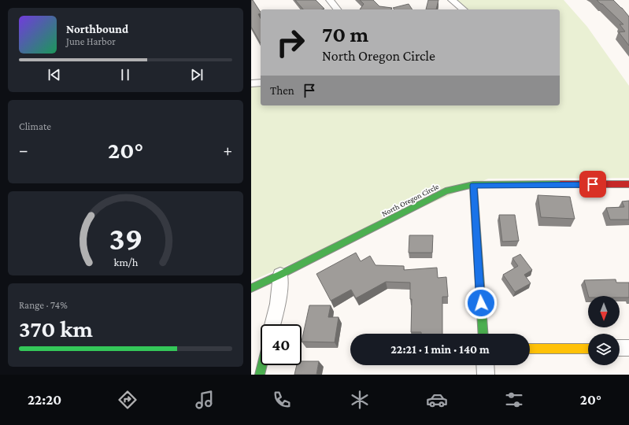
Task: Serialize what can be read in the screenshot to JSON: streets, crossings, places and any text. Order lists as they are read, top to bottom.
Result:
{
  "streets": {
    "street": ["North Oregon Circle"]
  },
  "north": "bottom",
  "page": {
    "turn": ["70 m", "North Oregon Circle"],
    "song": ["Northbound", "June Harbor"],
    "then": "Then",
    "tile": [
      "Climate",
      ["Range · 74%", "370 km"]
    ],
    "heat": ["−", "20°", "+"],
    "limit": "40",
    "trip": "22:21 · 1 min · 140 m",
    "tabs": ["22:20", "20°"],
    "gauge": ["39", "km/h"]
  }
}
